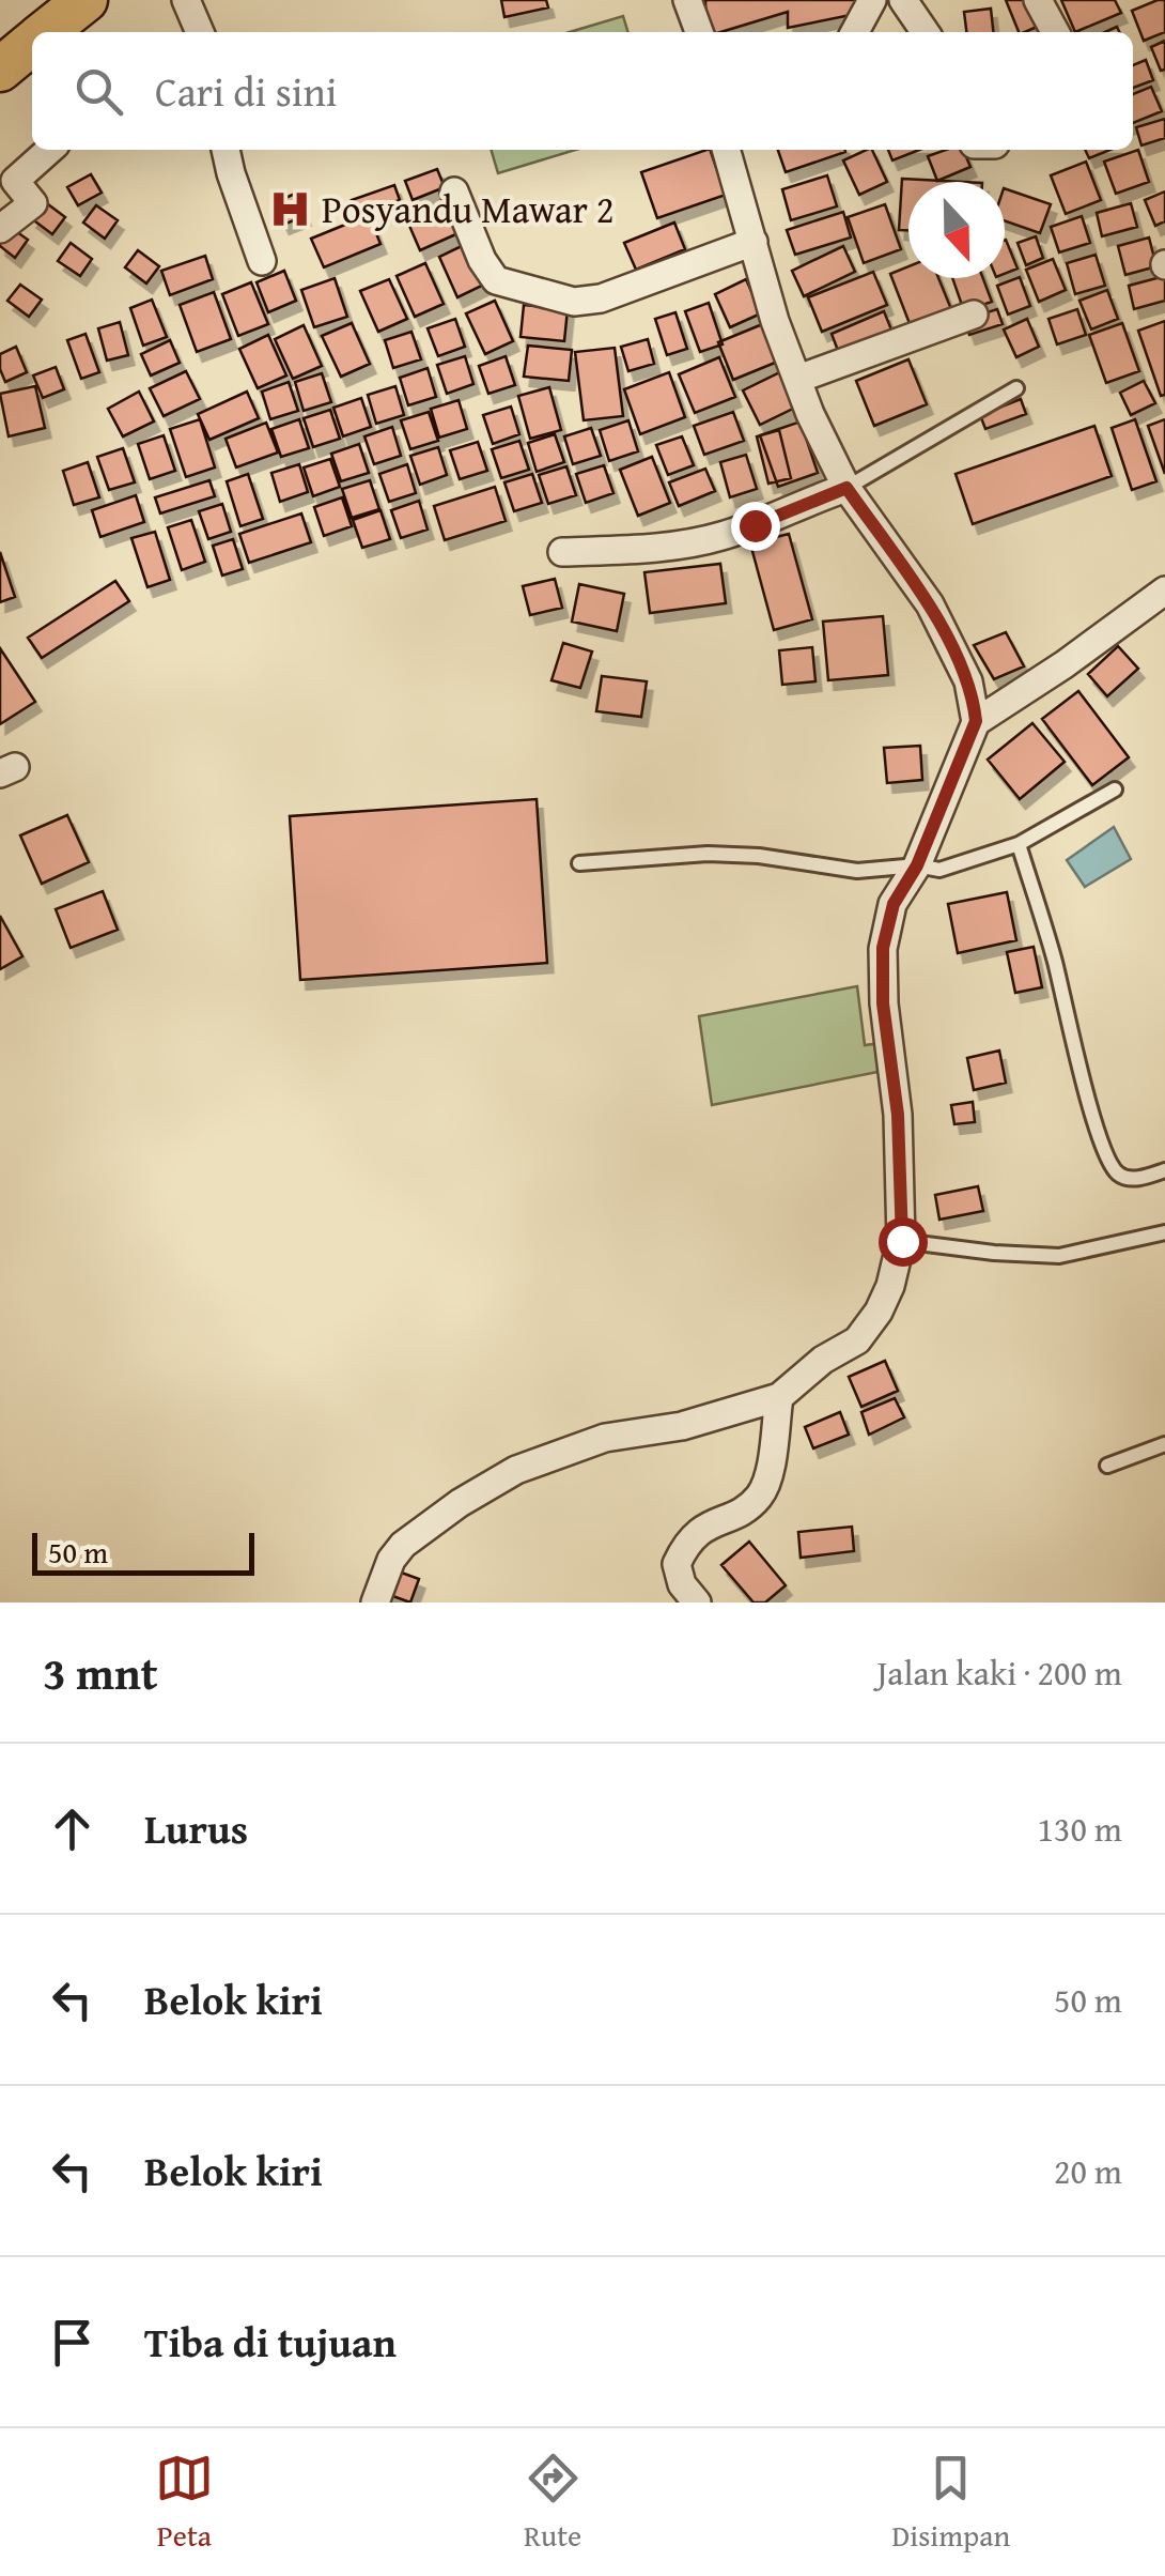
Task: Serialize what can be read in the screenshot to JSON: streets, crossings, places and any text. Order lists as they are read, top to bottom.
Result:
{
  "places": {
    "hospital": ["Posyandu Mawar 2"]
  },
  "scale_bar": "50 m",
  "north": "bottom",
  "page": {
    "search": "Cari di sini",
    "scale": "50 m",
    "heading": ["3 mnt", "Jalan kaki · 200 m"],
    "list": [
      ["Lurus", "130 m"],
      ["Belok kiri", "50 m"],
      ["Belok kiri", "20 m"],
      "Tiba di tujuan"
    ],
    "nav": ["Peta", "Rute", "Disimpan"]
  }
}
